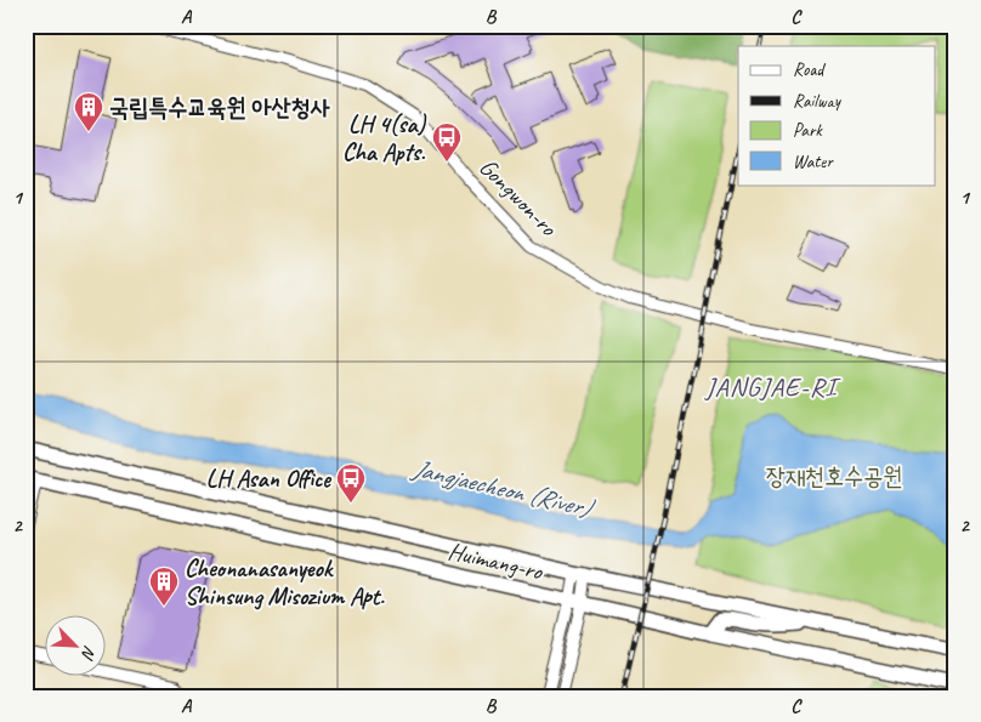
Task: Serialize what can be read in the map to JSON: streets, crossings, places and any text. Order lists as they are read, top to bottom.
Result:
{
  "streets": {
    "main road": ["Huimang-ro"],
    "street": ["Gongwon-ro"]
  },
  "districts": ["JANGJAE-RI"],
  "water": ["Jangjaecheon (River)"],
  "parks": ["장재천호수공원"],
  "places": {
    "building": ["국립특수교육원 아산청사", "Cheonanasanyeok Shinsung Misozium Apt."],
    "bus stop": ["LH 4(sa) Cha Apts.", "LH Asan Office"]
  },
  "legend": [
    "Road",
    "Railway",
    "Park",
    "Water"
  ],
  "north": "bottom right",
  "grid": {
    "columns": ["A", "B", "C"],
    "rows": ["1", "2"]
  }
}
